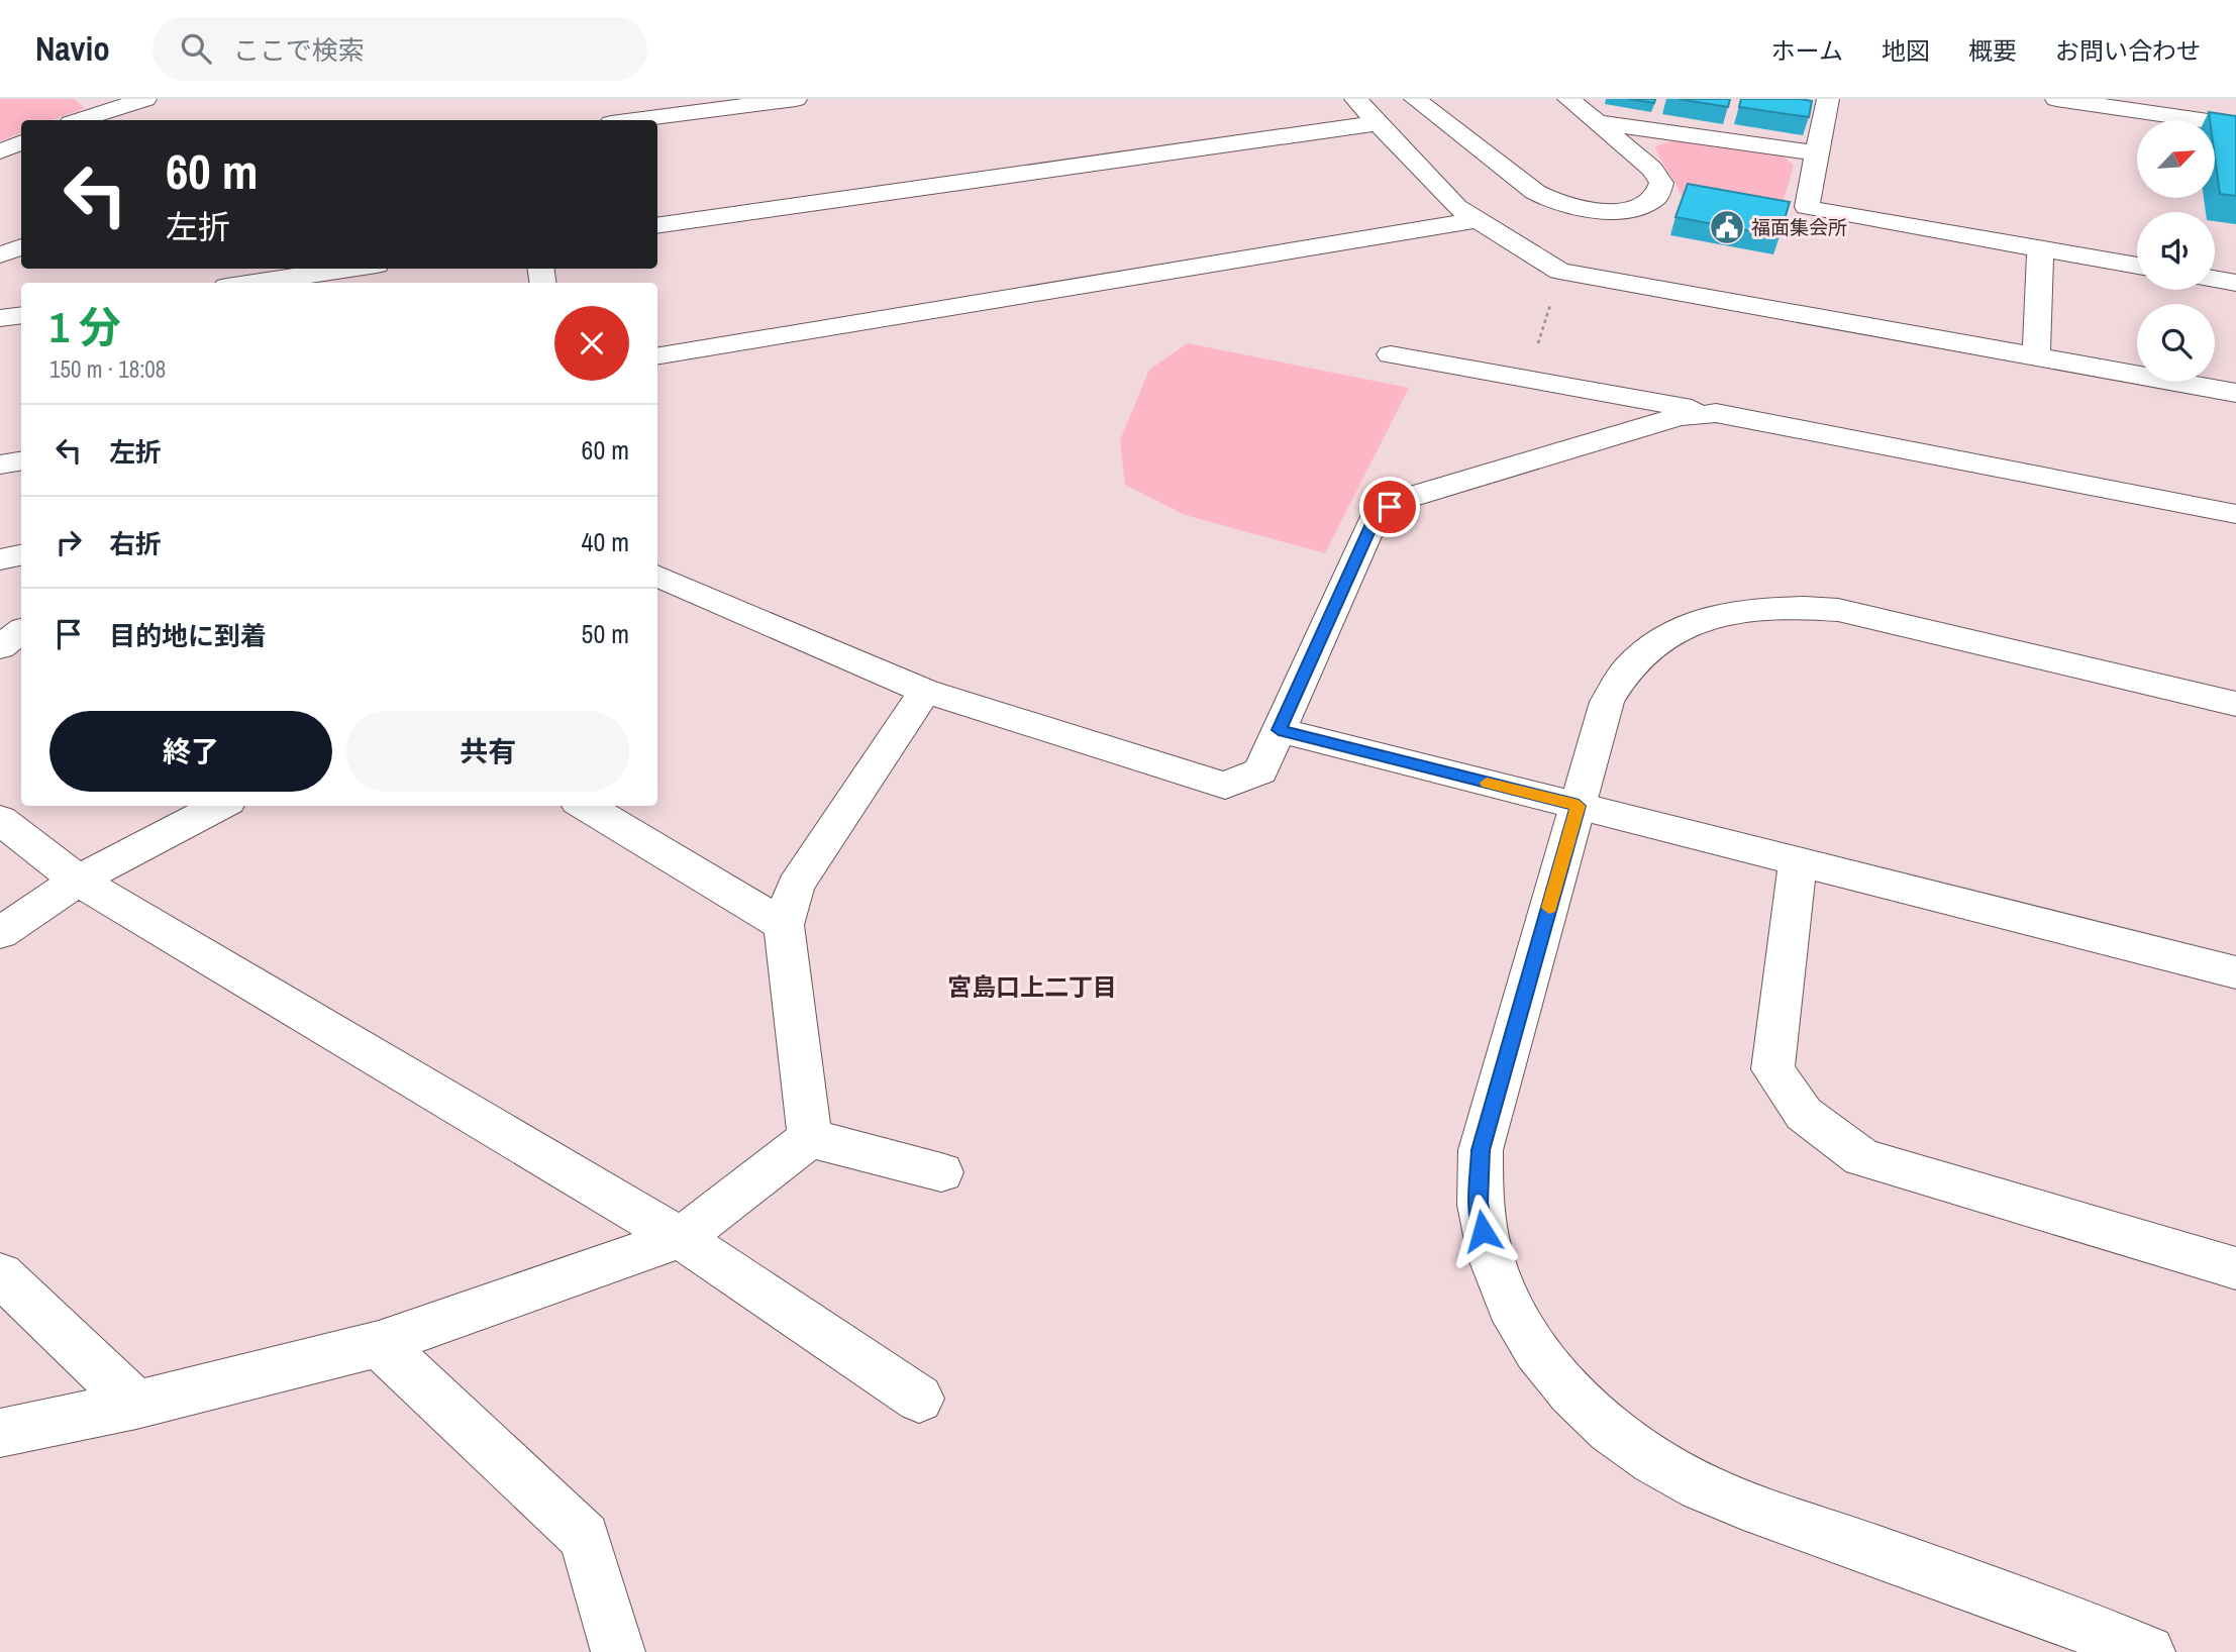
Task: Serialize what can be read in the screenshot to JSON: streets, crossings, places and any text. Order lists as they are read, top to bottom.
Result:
{
  "districts": ["宮島口上二丁目"],
  "places": {
    "public building": ["福面集会所"]
  },
  "north": "top right",
  "page": {
    "header": "Navio",
    "search": "ここで検索",
    "nav": [
      "ホーム",
      "地図",
      "概要",
      "お問い合わせ"
    ],
    "turn": ["60 m", "左折"],
    "heading": ["1 分", "150 m · 18:08"],
    "list": [
      {
        "name": "左折",
        "value": "60 m"
      },
      {
        "name": "右折",
        "value": "40 m"
      },
      {
        "name": "目的地に到着",
        "value": "50 m"
      }
    ],
    "buttons": ["終了", "共有"]
  }
}
